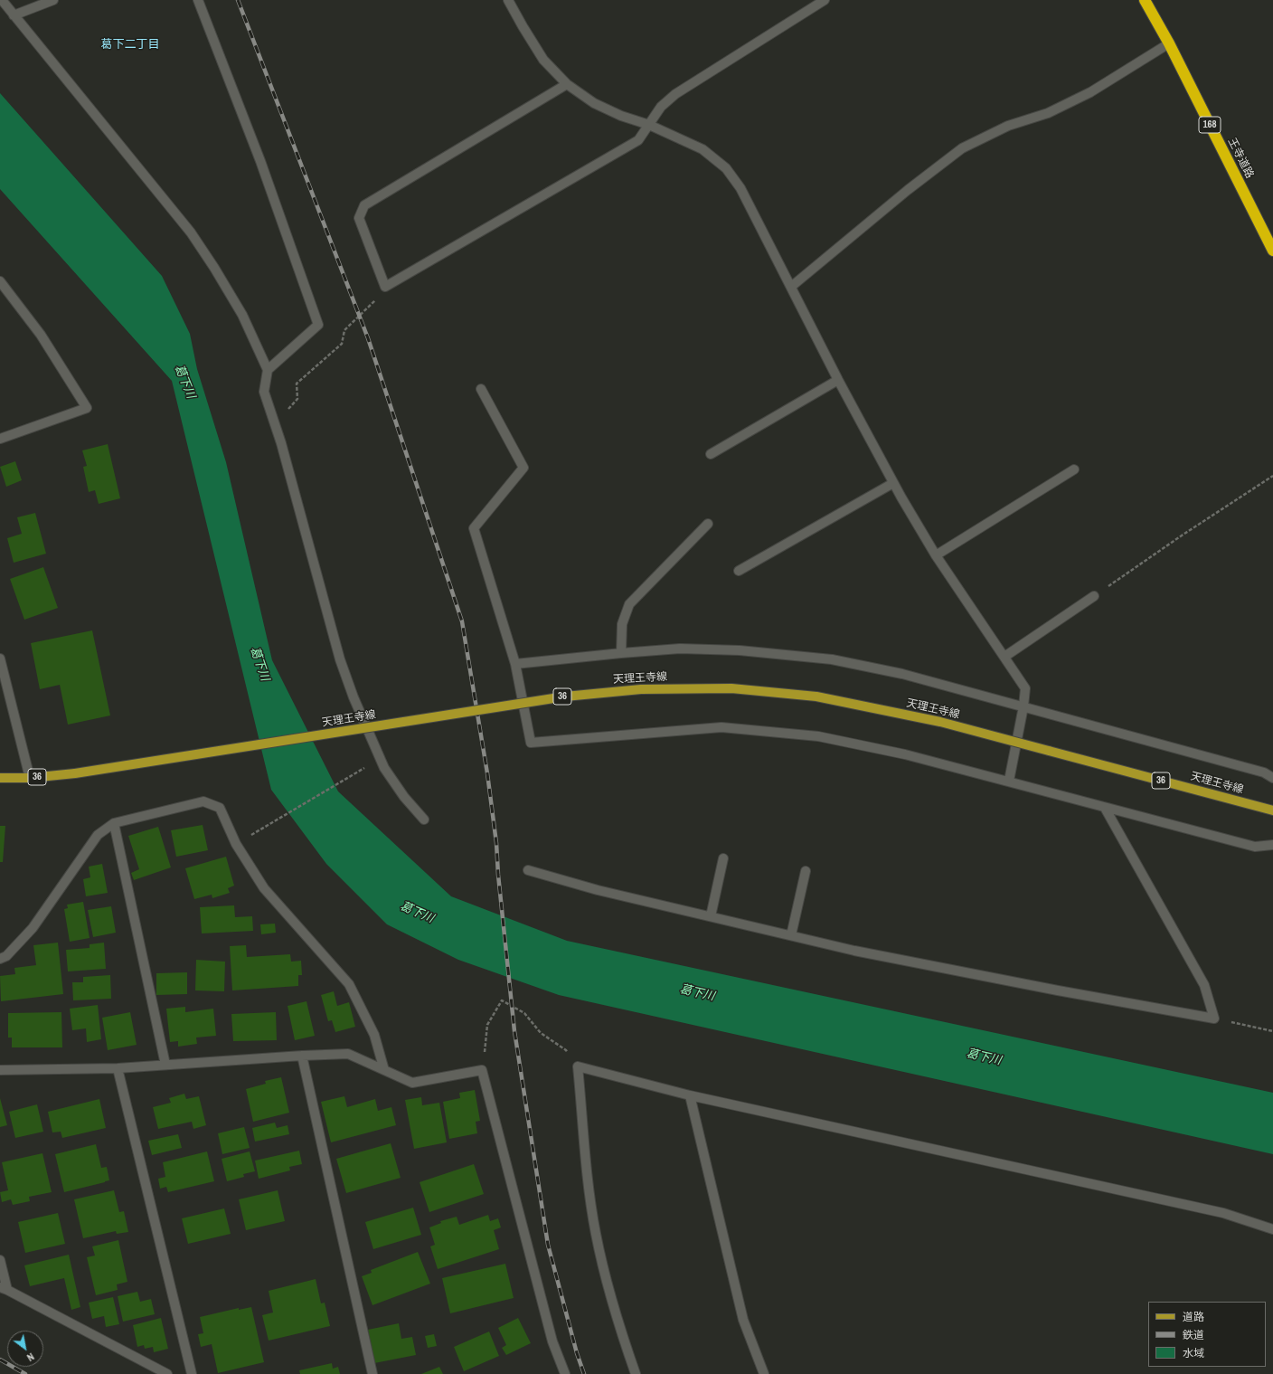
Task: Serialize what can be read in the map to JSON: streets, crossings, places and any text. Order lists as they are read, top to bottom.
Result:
{
  "streets": {
    "highway": ["168", "王寺道路"],
    "main road": ["天理王寺線", "36"]
  },
  "districts": ["葛下二丁目"],
  "water": ["葛下川"],
  "legend": ["道路", "鉄道", "水域"],
  "north": "bottom right"
}
